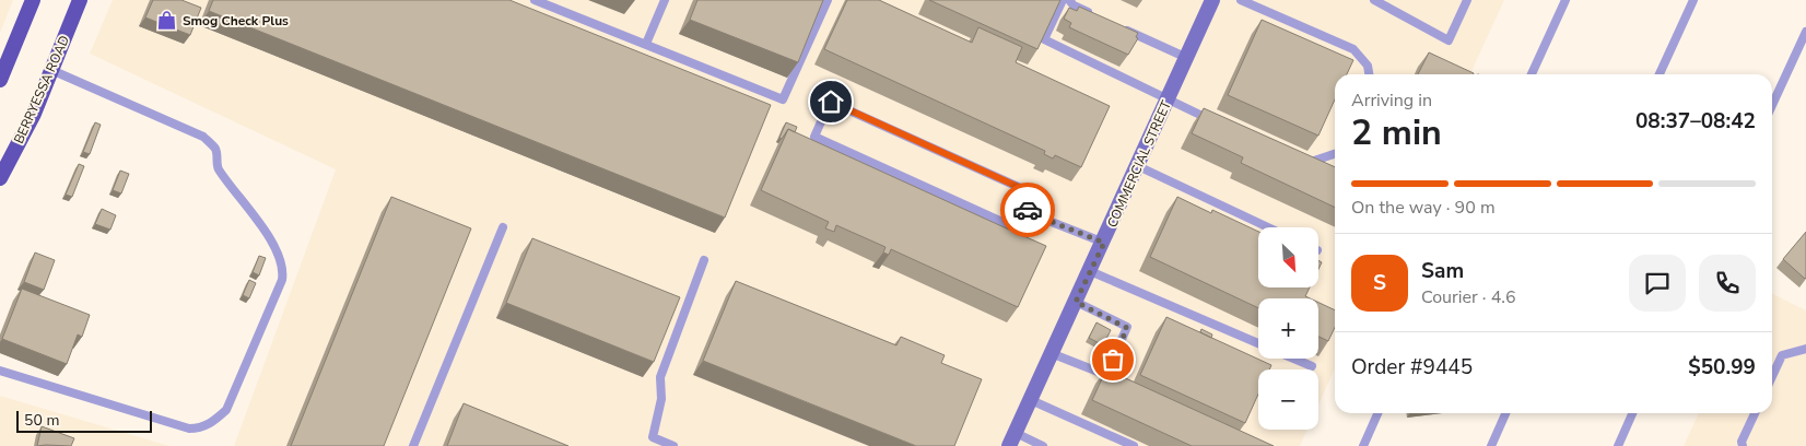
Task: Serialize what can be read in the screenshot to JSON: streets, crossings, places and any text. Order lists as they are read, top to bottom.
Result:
{
  "streets": {
    "main road": ["BERRYESSA ROAD", "COMMERCIAL STREET"]
  },
  "places": {
    "shop": ["Smog Check Plus"]
  },
  "scale_bar": "50 m",
  "north": "bottom right",
  "page": {
    "heading": ["2 min", "Arriving in", "08:37–08:42"],
    "panel": [
      "Sam",
      "Courier · 4.6",
      "Order #9445",
      "$50.99"
    ],
    "bar": "On the way · 90 m",
    "map_buttons": ["+", "−"],
    "round": "S",
    "scale": "50 m"
  }
}
